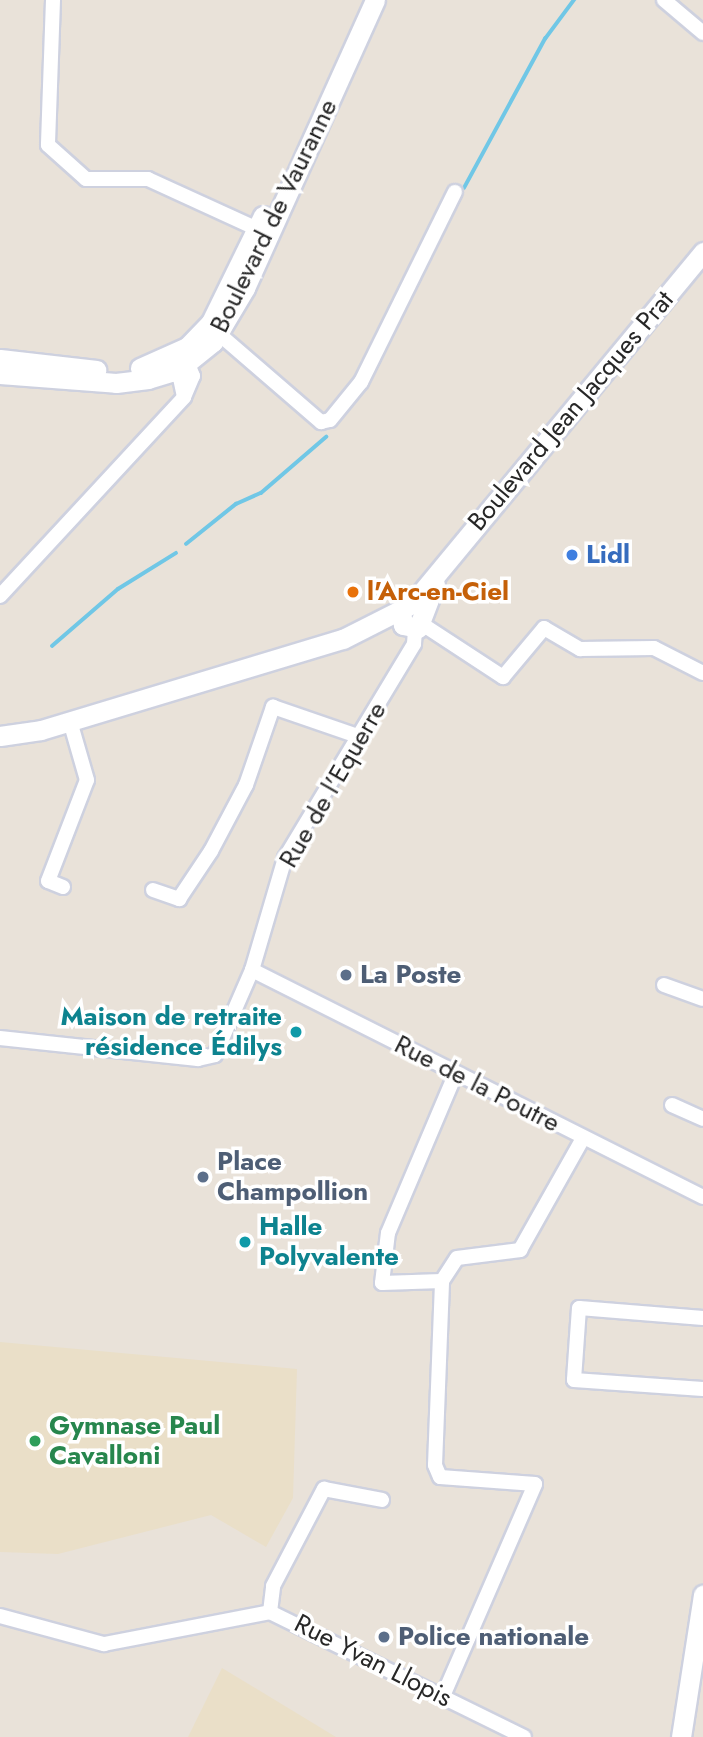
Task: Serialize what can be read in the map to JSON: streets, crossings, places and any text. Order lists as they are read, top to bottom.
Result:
{
  "streets": {
    "street": [
      "Boulevard de Vauranne",
      "Boulevard Jean Jacques Prat",
      "Rue de l'Equerre",
      "Rue de la Poutre",
      "Rue Yvan Llopis"
    ]
  },
  "crossings": [
    ["Boulevard Jean Jacques Prat", "Rue de l'Equerre"],
    ["Rue de l'Equerre", "Rue de la Poutre"]
  ],
  "places": [
    "Lidl",
    "l'Arc-en-Ciel",
    "La Poste",
    "Maison de retraite résidence Édilys",
    "Place Champollion",
    "Halle Polyvalente",
    "Gymnase Paul Cavalloni",
    "Police nationale"
  ]
}
